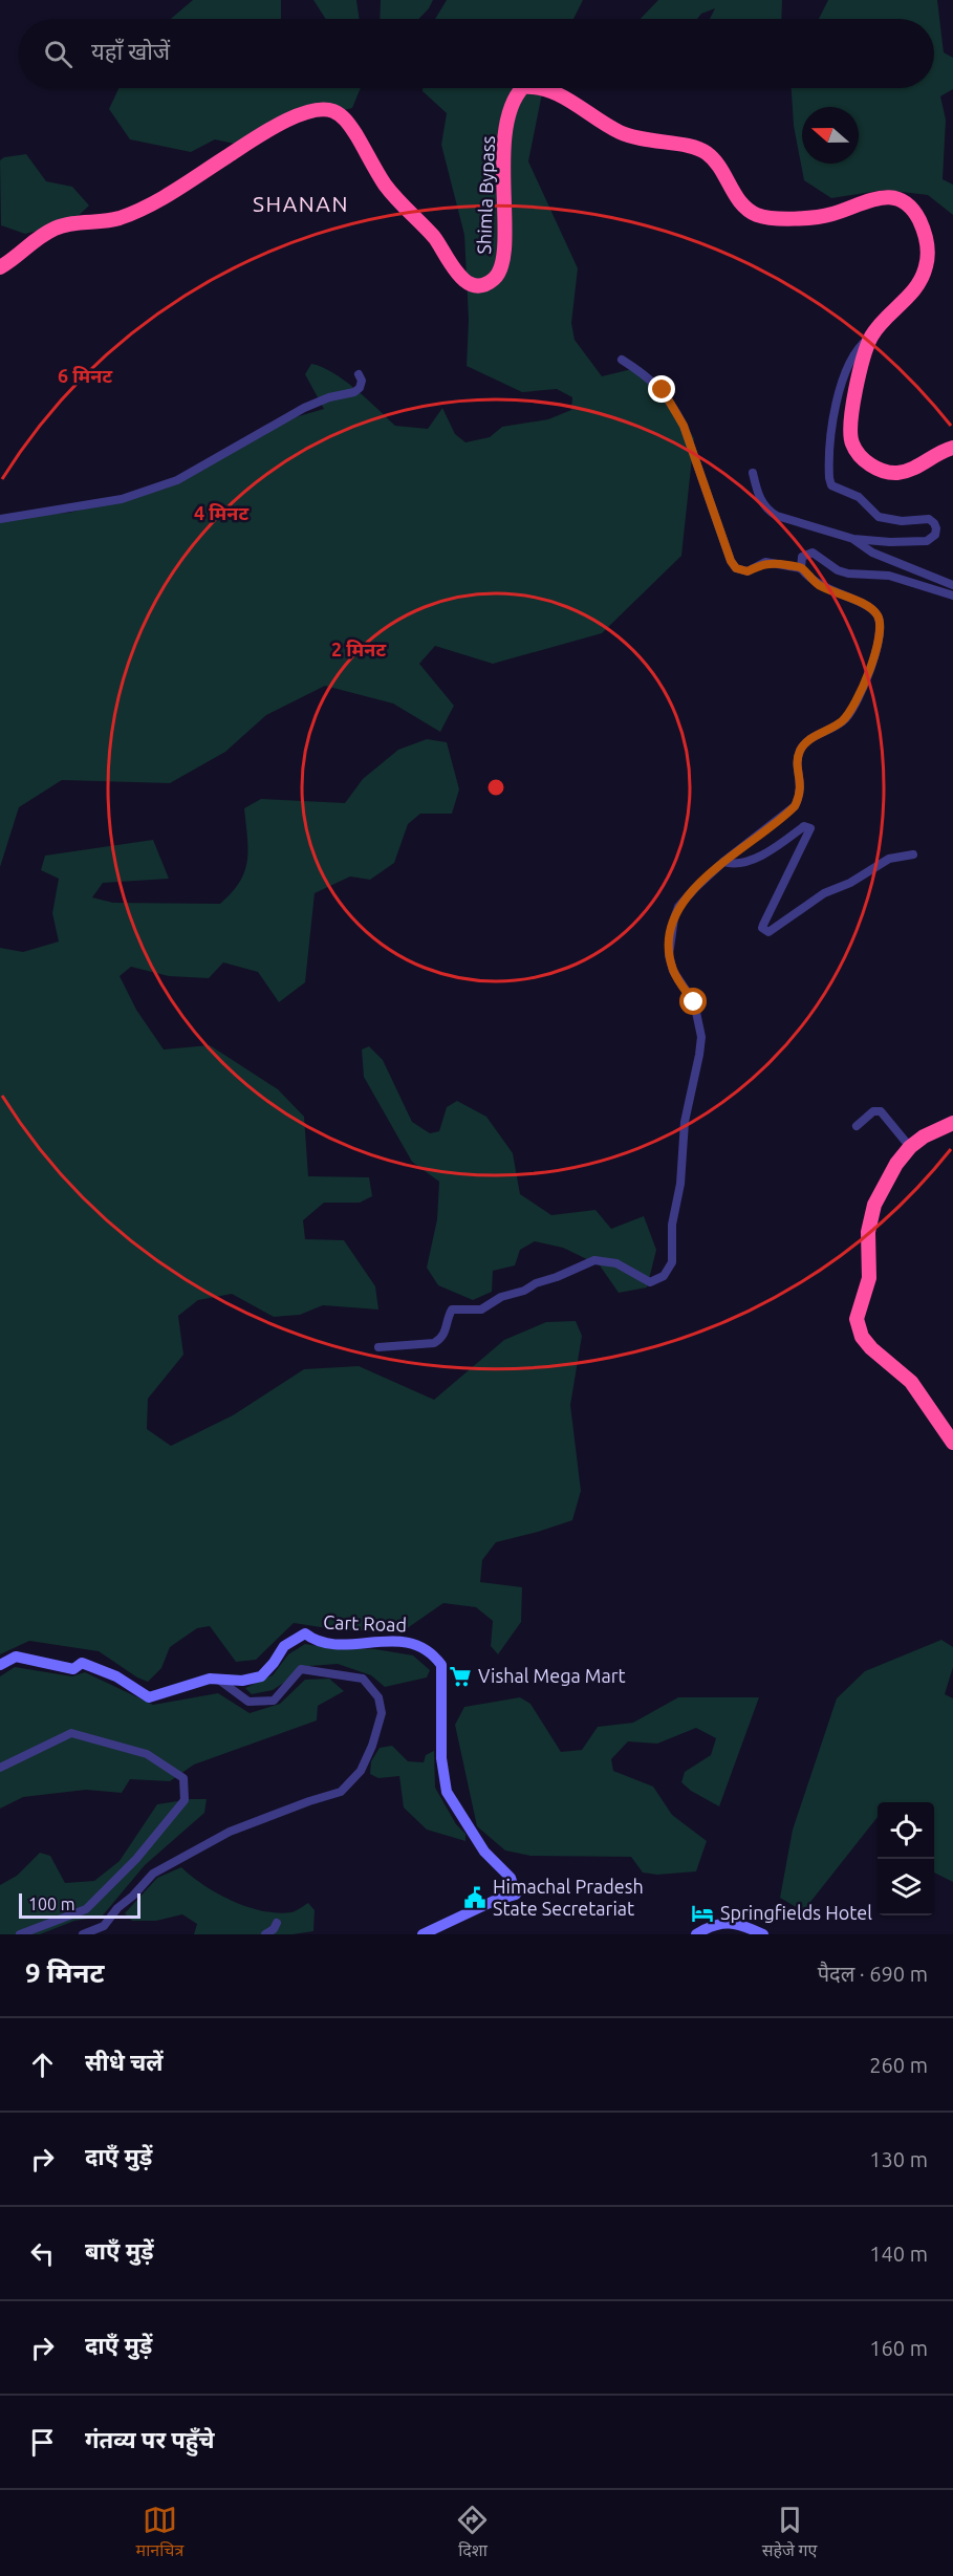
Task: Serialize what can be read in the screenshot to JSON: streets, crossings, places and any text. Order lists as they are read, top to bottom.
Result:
{
  "streets": {
    "highway": ["Shimla Bypass"],
    "main road": ["Cart Road"]
  },
  "districts": ["SHANAN"],
  "places": {
    "supermarket": ["Vishal Mega Mart"],
    "public building": ["Himachal Pradesh State Secretariat"],
    "hotel": ["Springfields Hotel"]
  },
  "scale_bar": "100 m",
  "north": "left",
  "page": {
    "search": "यहाँ खोजें",
    "scale": "100 m",
    "heading": ["9 मिनट", "पैदल · 690 m"],
    "list": [
      ["सीधे चलें", "260 m"],
      ["दाएँ मुड़ें", "130 m"],
      ["बाएँ मुड़ें", "140 m"],
      ["दाएँ मुड़ें", "160 m"],
      "गंतव्य पर पहुँचे"
    ],
    "nav": ["मानचित्र", "दिशा", "सहेजे गए"]
  },
  "rings": ["6 मिनट", "4 मिनट", "2 मिनट"]
}
